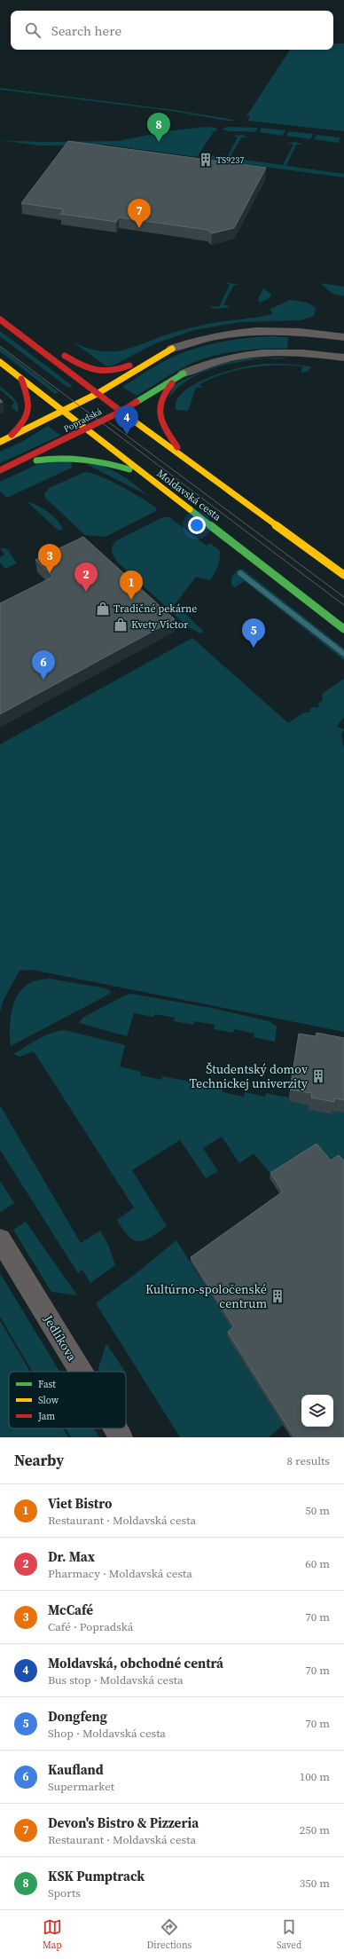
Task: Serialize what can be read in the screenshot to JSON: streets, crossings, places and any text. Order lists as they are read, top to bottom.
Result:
{
  "streets": {
    "street": ["Popradská", "Moldavská cesta", "Jedlíkova"]
  },
  "crossings": [
    ["Popradská", "Moldavská cesta"]
  ],
  "places": {
    "building": ["TS9237", "Študentský domov Technickej univerzity", "Kultúrno-spoločenské centrum"],
    "shop": ["Tradičné pekárne", "Kvety Victor"]
  },
  "legend": ["Fast", "Slow", "Jam"],
  "page": {
    "search": "Search here",
    "pins": [
      "8",
      "7",
      "4",
      "3",
      "2",
      "1",
      "5",
      "6"
    ],
    "heading": ["Nearby", "8 results"],
    "list": [
      {
        "mark": "1",
        "name": "Viet Bistro",
        "note": "Restaurant · Moldavská cesta",
        "value": "50 m"
      },
      {
        "mark": "2",
        "name": "Dr. Max",
        "note": "Pharmacy · Moldavská cesta",
        "value": "60 m"
      },
      {
        "mark": "3",
        "name": "McCafé",
        "note": "Café · Popradská",
        "value": "70 m"
      },
      {
        "mark": "4",
        "name": "Moldavská, obchodné centrá",
        "note": "Bus stop · Moldavská cesta",
        "value": "70 m"
      },
      {
        "mark": "5",
        "name": "Dongfeng",
        "note": "Shop · Moldavská cesta",
        "value": "70 m"
      },
      {
        "mark": "6",
        "name": "Kaufland",
        "note": "Supermarket",
        "value": "100 m"
      },
      {
        "mark": "7",
        "name": "Devon's Bistro & Pizzeria",
        "note": "Restaurant · Moldavská cesta",
        "value": "250 m"
      },
      {
        "mark": "8",
        "name": "KSK Pumptrack",
        "note": "Sports",
        "value": "350 m"
      }
    ],
    "nav": ["Map", "Directions", "Saved"]
  }
}
